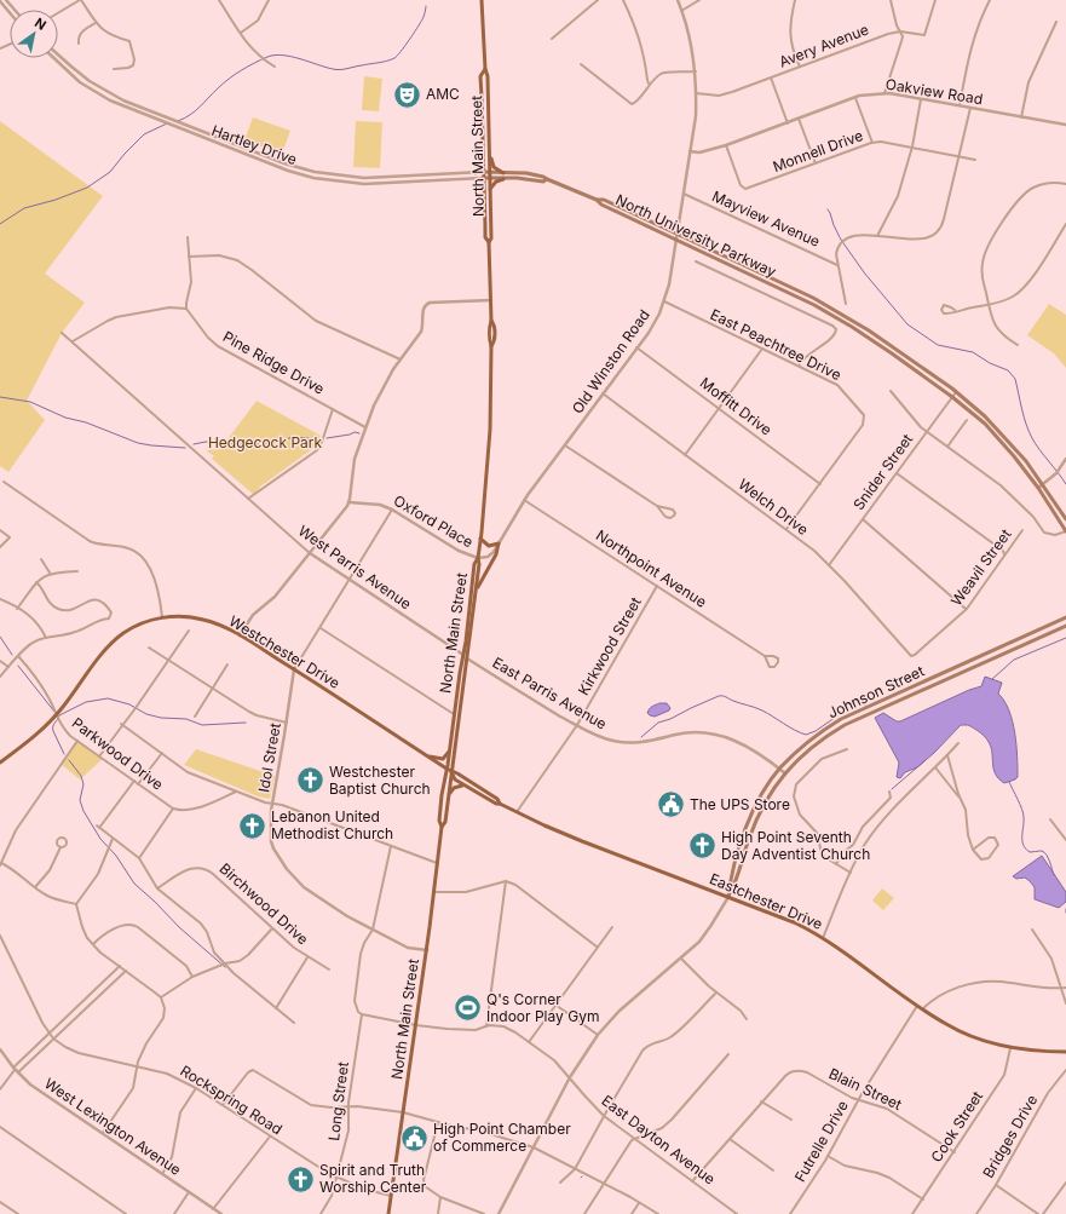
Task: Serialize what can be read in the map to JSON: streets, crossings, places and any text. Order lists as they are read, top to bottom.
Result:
{
  "streets": {
    "main road": [
      "North Main Street",
      "North University Parkway",
      "Westchester Drive",
      "Johnson Street",
      "Eastchester Drive"
    ],
    "street": [
      "Avery Avenue",
      "Oakview Road",
      "Hartley Drive",
      "Monnell Drive",
      "Mayview Avenue",
      "East Peachtree Drive",
      "Old Winston Road",
      "Pine Ridge Drive",
      "Moffitt Drive",
      "Snider Street",
      "Welch Drive",
      "Oxford Place",
      "West Parris Avenue",
      "Weavil Street",
      "Northpoint Avenue",
      "Kirkwood Street",
      "East Parris Avenue",
      "Parkwood Drive",
      "Idol Street",
      "Birchwood Drive",
      "Blain Street",
      "Rockspring Road",
      "Long Street",
      "West Lexington Avenue",
      "Cook Street",
      "Bridges Drive",
      "East Dayton Avenue",
      "Futrelle Drive"
    ]
  },
  "crossings": [
    ["Avery Avenue", "Old Winston Road"],
    ["Oakview Road", "Monnell Drive"],
    ["Oakview Road", "Old Winston Road"],
    ["Hartley Drive", "North Main Street"],
    ["North Main Street", "Old Winston Road"],
    ["North Main Street", "Oxford Place"],
    ["North Main Street", "West Parris Avenue"],
    ["North Main Street", "Westchester Drive"],
    ["North Main Street", "East Parris Avenue"],
    ["North Main Street", "Idol Street"],
    ["North Main Street", "Eastchester Drive"],
    ["North Main Street", "Rockspring Road"],
    ["North Main Street", "East Dayton Avenue"],
    ["Mayview Avenue", "Old Winston Road"],
    ["North University Parkway", "Old Winston Road"],
    ["North University Parkway", "Snider Street"],
    ["East Peachtree Drive", "Old Winston Road"],
    ["East Peachtree Drive", "Moffitt Drive"],
    ["Old Winston Road", "Moffitt Drive"],
    ["Old Winston Road", "Welch Drive"],
    ["Old Winston Road", "Oxford Place"],
    ["Old Winston Road", "Northpoint Avenue"],
    ["Snider Street", "Welch Drive"],
    ["Welch Drive", "Weavil Street"],
    ["Oxford Place", "Idol Street"],
    ["West Parris Avenue", "East Parris Avenue"],
    ["West Parris Avenue", "Idol Street"],
    ["Northpoint Avenue", "Kirkwood Street"],
    ["Kirkwood Street", "East Parris Avenue"],
    ["Kirkwood Street", "Eastchester Drive"],
    ["Westchester Drive", "Parkwood Drive"],
    ["Westchester Drive", "Idol Street"],
    ["Westchester Drive", "Eastchester Drive"],
    ["Johnson Street", "East Parris Avenue"],
    ["Johnson Street", "Eastchester Drive"],
    ["Johnson Street", "East Dayton Avenue"],
    ["Eastchester Drive", "Cook Street"],
    ["Eastchester Drive", "Futrelle Drive"],
    ["Blain Street", "Cook Street"],
    ["Blain Street", "East Dayton Avenue"],
    ["Blain Street", "Futrelle Drive"],
    ["Rockspring Road", "Long Street"],
    ["Long Street", "East Dayton Avenue"]
  ],
  "parks": ["Hedgecock Park"],
  "places": {
    "theatre": ["AMC"],
    "church": [
      "Westchester Baptist Church",
      "Lebanon United Methodist Church",
      "High Point Seventh Day Adventist Church",
      "Spirit and Truth Worship Center"
    ],
    "public building": ["The UPS Store", "High Point Chamber of Commerce"],
    "sports": ["Q's Corner Indoor Play Gym"]
  },
  "north": "top right"
}
